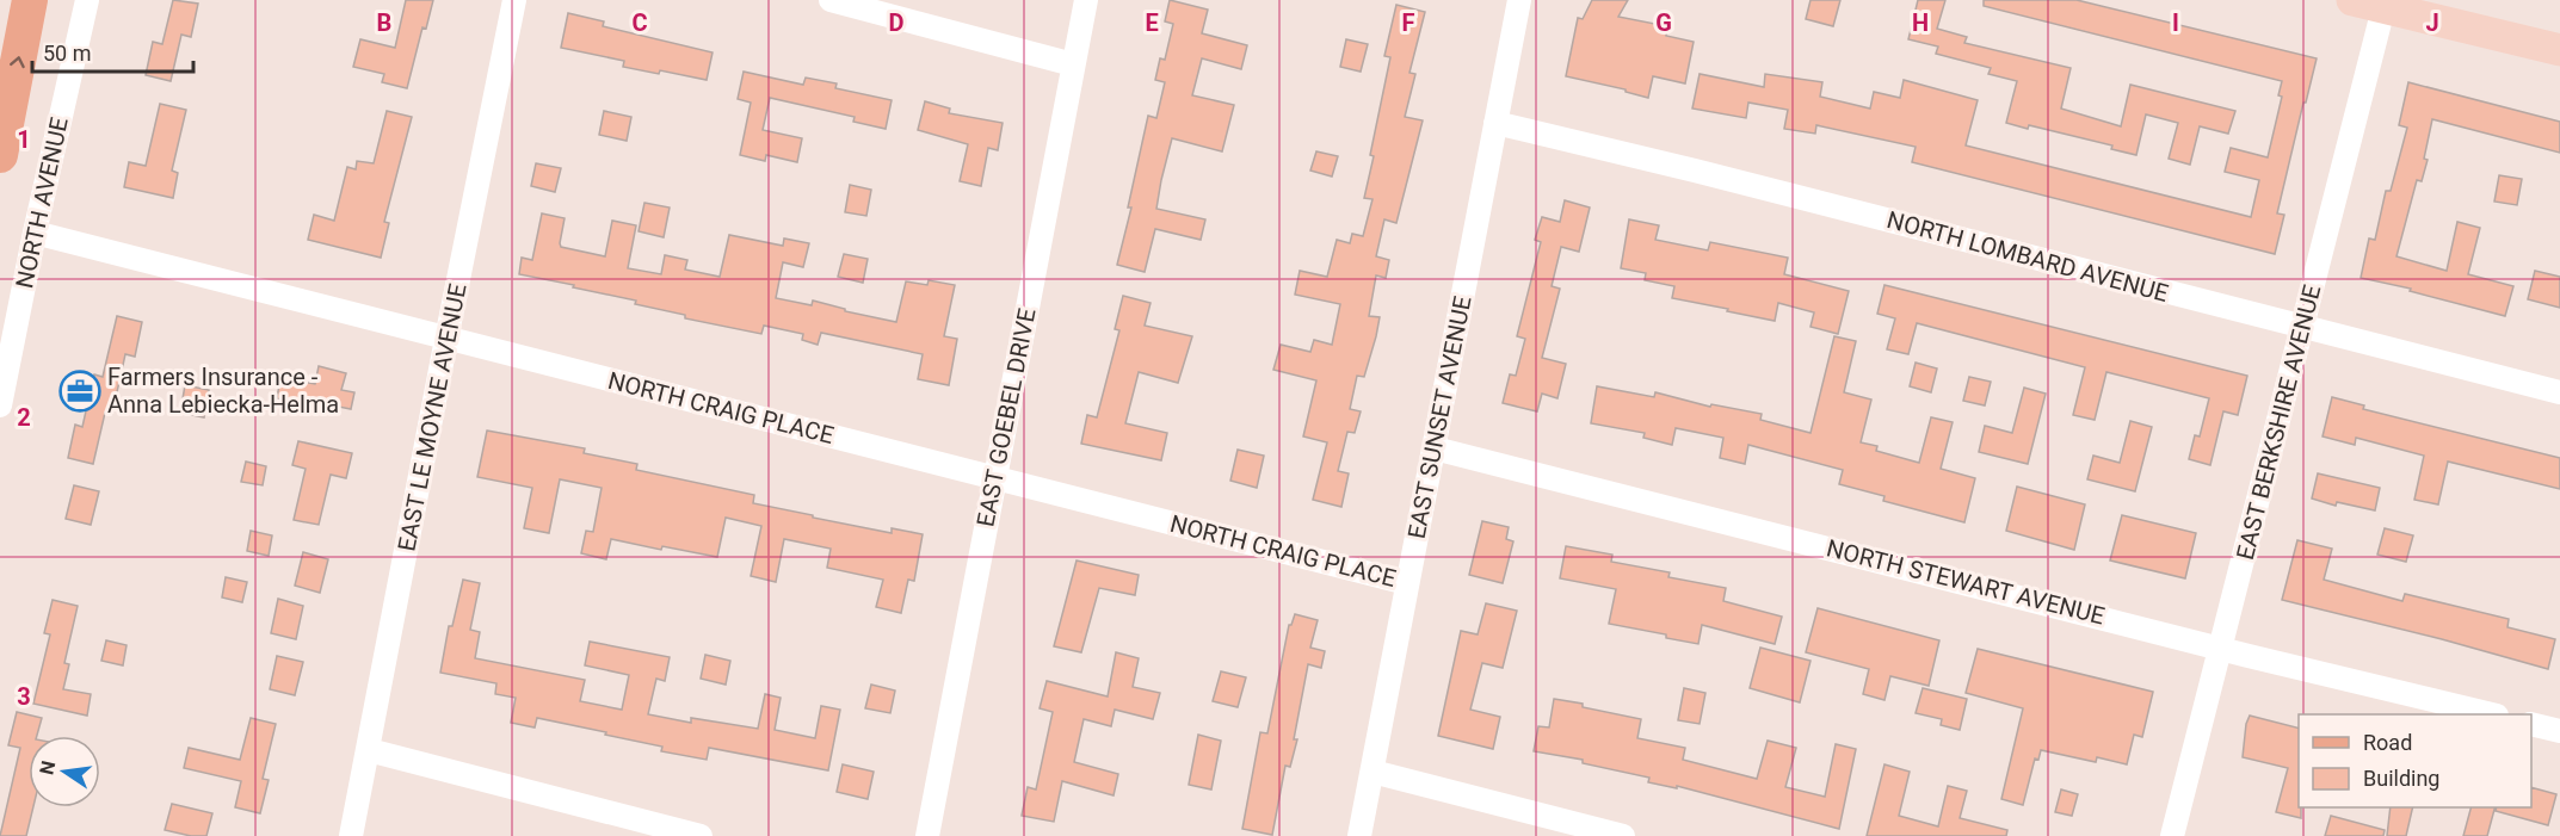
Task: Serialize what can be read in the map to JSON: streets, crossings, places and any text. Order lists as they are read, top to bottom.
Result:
{
  "streets": {
    "street": [
      "NORTH AVENUE",
      "NORTH LOMBARD AVENUE",
      "NORTH CRAIG PLACE",
      "EAST LE MOYNE AVENUE",
      "EAST GOEBEL DRIVE",
      "EAST SUNSET AVENUE",
      "EAST BERKSHIRE AVENUE",
      "NORTH STEWART AVENUE"
    ]
  },
  "crossings": [
    ["NORTH AVENUE", "NORTH CRAIG PLACE"],
    ["NORTH LOMBARD AVENUE", "EAST SUNSET AVENUE"],
    ["NORTH LOMBARD AVENUE", "EAST BERKSHIRE AVENUE"],
    ["NORTH CRAIG PLACE", "EAST LE MOYNE AVENUE"],
    ["NORTH CRAIG PLACE", "EAST GOEBEL DRIVE"],
    ["NORTH CRAIG PLACE", "EAST SUNSET AVENUE"],
    ["EAST SUNSET AVENUE", "NORTH STEWART AVENUE"],
    ["EAST BERKSHIRE AVENUE", "NORTH STEWART AVENUE"]
  ],
  "places": {
    "office": ["Farmers Insurance - Anna Lebiecka-Helma"]
  },
  "legend": ["Road", "Building"],
  "scale_bar": "50 m",
  "north": "left",
  "grid": {
    "columns": [
      "B",
      "C",
      "D",
      "E",
      "F",
      "G",
      "H",
      "I",
      "J"
    ],
    "rows": ["1", "2", "3"]
  }
}
